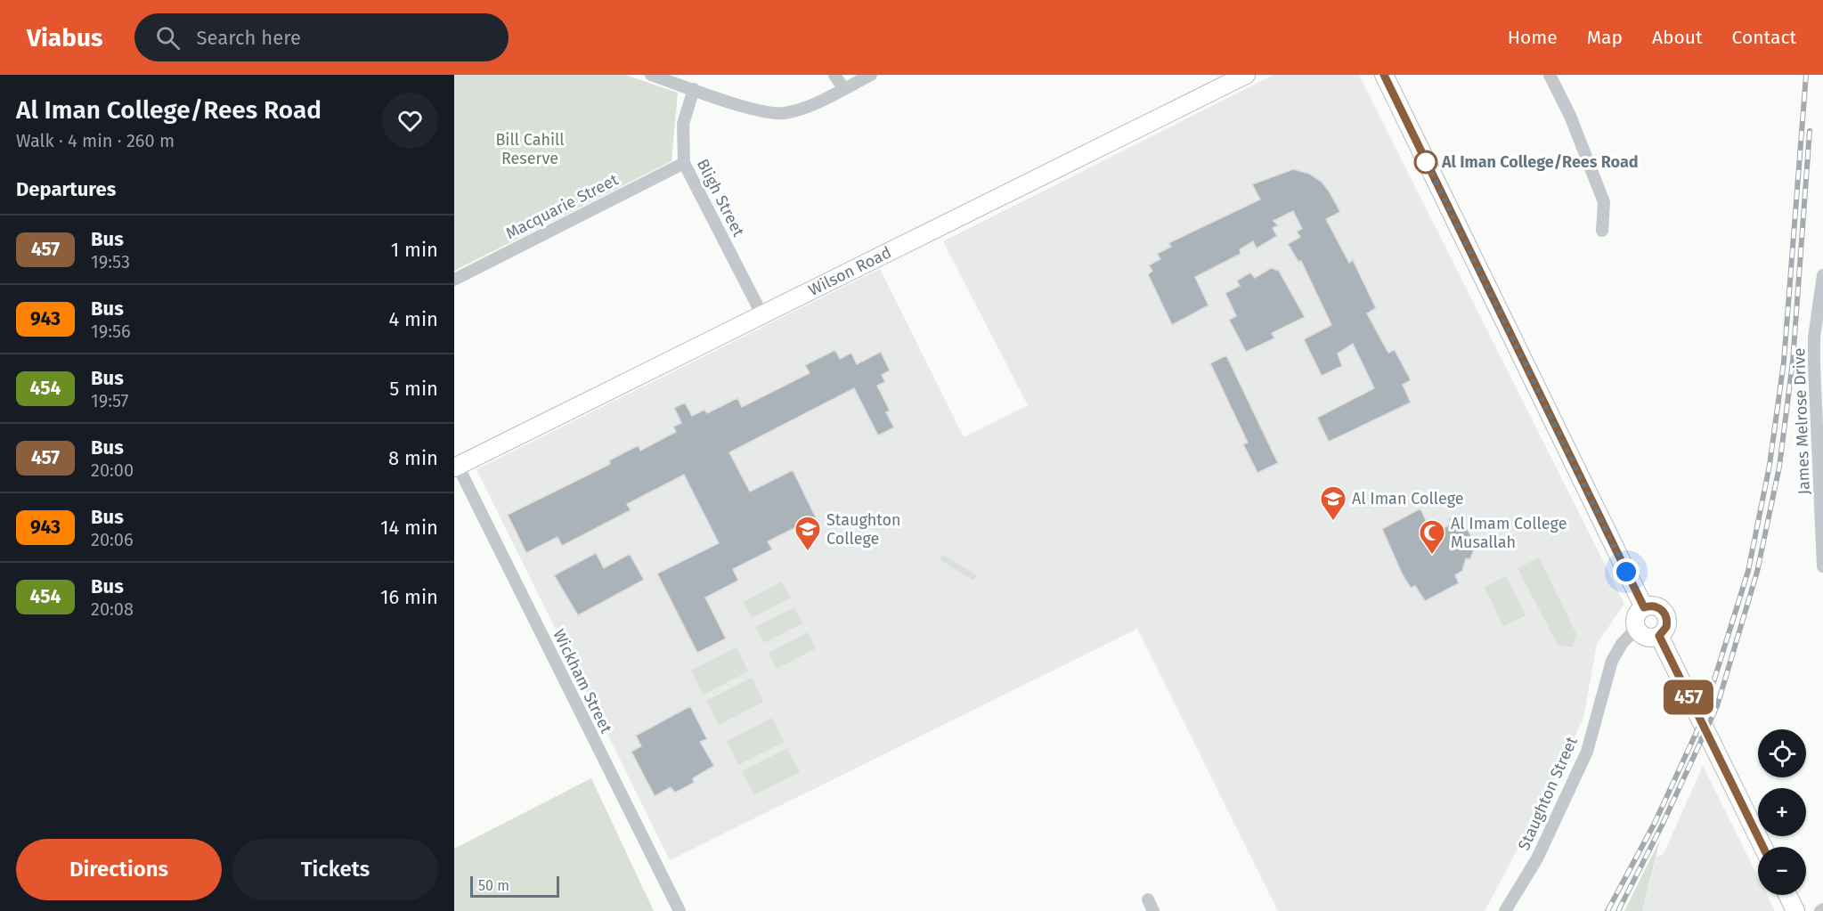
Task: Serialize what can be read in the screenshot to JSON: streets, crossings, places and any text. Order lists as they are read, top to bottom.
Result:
{
  "streets": {
    "street": [
      "Bligh Street",
      "Macquarie Street",
      "Wilson Road",
      "James Melrose Drive",
      "Wickham Street",
      "Staughton Street"
    ]
  },
  "crossings": [
    ["Bligh Street", "Macquarie Street"],
    ["Bligh Street", "Wilson Road"],
    ["Wilson Road", "Wickham Street"]
  ],
  "parks": ["Bill Cahill Reserve"],
  "places": {
    "other": ["Al Iman College/Rees Road"],
    "school or university": ["Al Iman College", "Staughton College"],
    "mosque": ["Al Imam College Musallah"]
  },
  "lines": ["bus line 457"],
  "scale_bar": "50 m",
  "page": {
    "header": "Viabus",
    "search": "Search here",
    "nav": [
      "Home",
      "Map",
      "About",
      "Contact"
    ],
    "heading": [
      ["Al Iman College/Rees Road", "Walk · 4 min · 260 m"],
      "Departures"
    ],
    "on_map": "457",
    "list": [
      {
        "mark": "457",
        "name": "Bus",
        "note": "19:53",
        "value": "1 min"
      },
      {
        "mark": "943",
        "name": "Bus",
        "note": "19:56",
        "value": "4 min"
      },
      {
        "mark": "454",
        "name": "Bus",
        "note": "19:57",
        "value": "5 min"
      },
      {
        "mark": "457",
        "name": "Bus",
        "note": "20:00",
        "value": "8 min"
      },
      {
        "mark": "943",
        "name": "Bus",
        "note": "20:06",
        "value": "14 min"
      },
      {
        "mark": "454",
        "name": "Bus",
        "note": "20:08",
        "value": "16 min"
      }
    ],
    "map_buttons": ["+", "−"],
    "buttons": ["Directions", "Tickets"],
    "scale": "50 m"
  }
}
